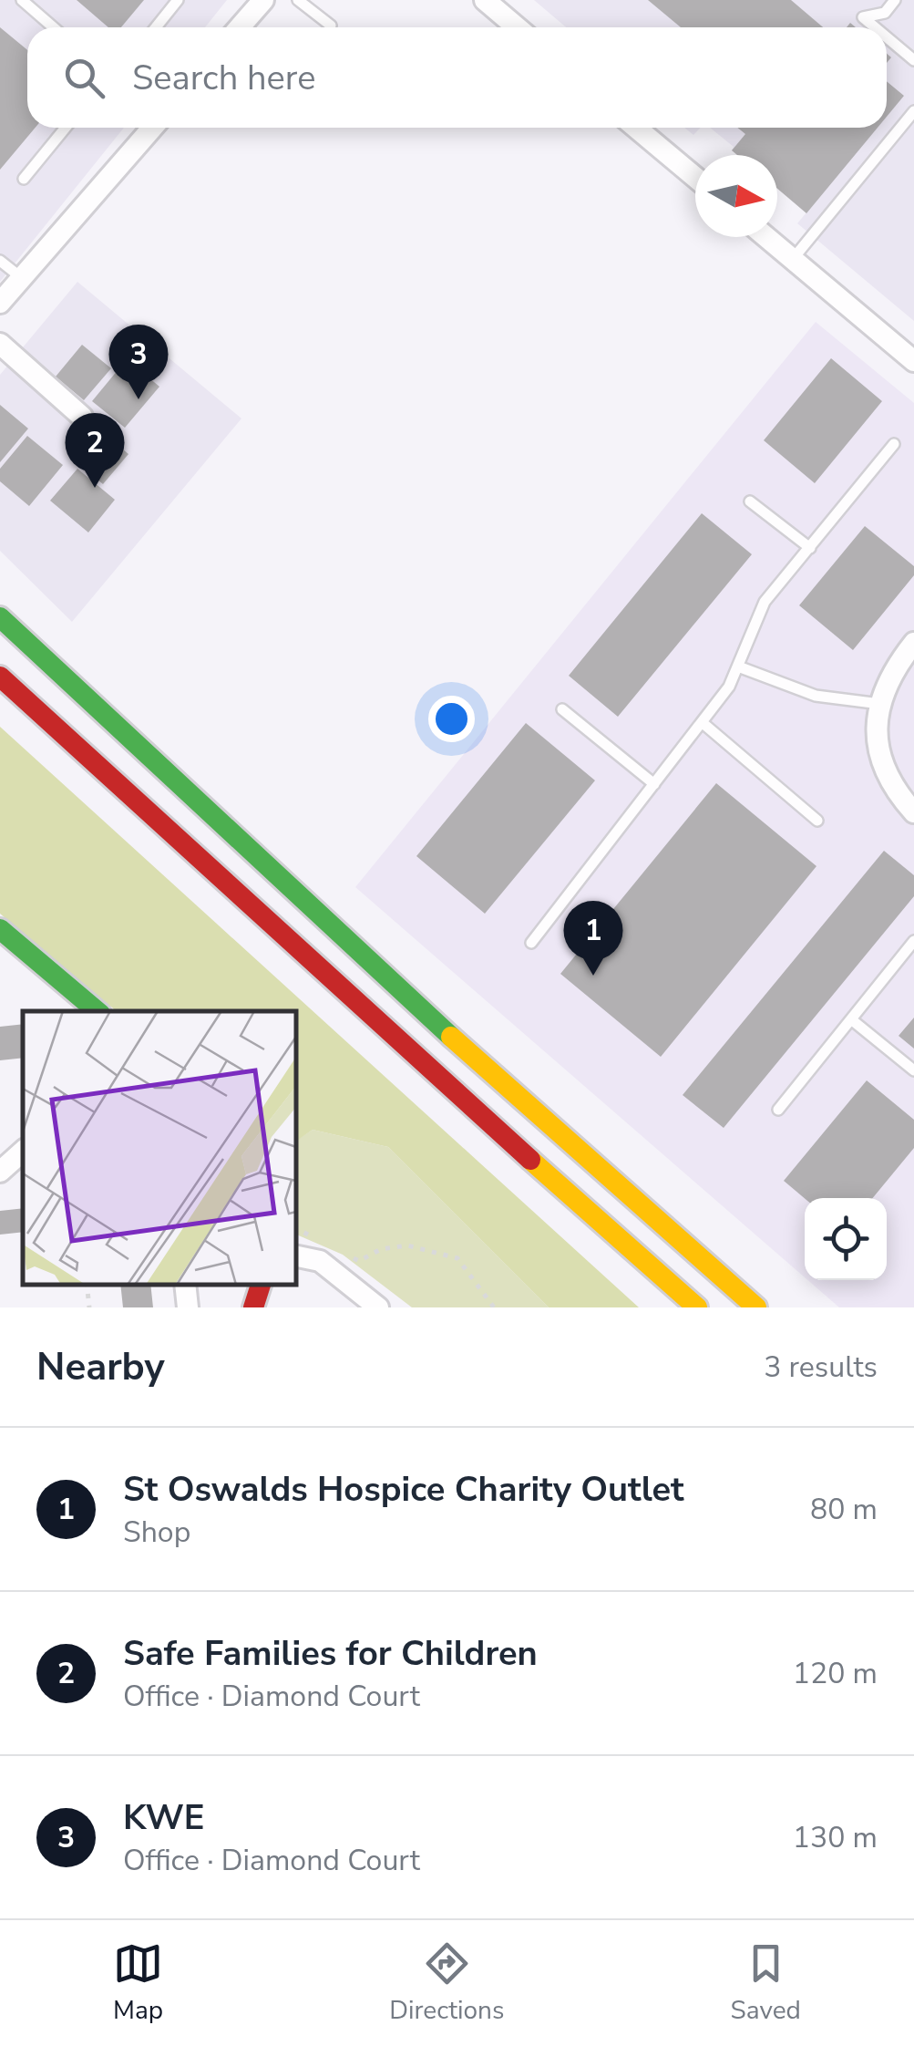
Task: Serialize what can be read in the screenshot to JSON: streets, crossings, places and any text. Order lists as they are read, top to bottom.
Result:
{
  "north": "right",
  "page": {
    "search": "Search here",
    "pins": ["3", "2", "1"],
    "heading": ["Nearby", "3 results"],
    "list": [
      {
        "mark": "1",
        "name": "St Oswalds Hospice Charity Outlet",
        "note": "Shop",
        "value": "80 m"
      },
      {
        "mark": "2",
        "name": "Safe Families for Children",
        "note": "Office · Diamond Court",
        "value": "120 m"
      },
      {
        "mark": "3",
        "name": "KWE",
        "note": "Office · Diamond Court",
        "value": "130 m"
      }
    ],
    "nav": ["Map", "Directions", "Saved"]
  }
}
